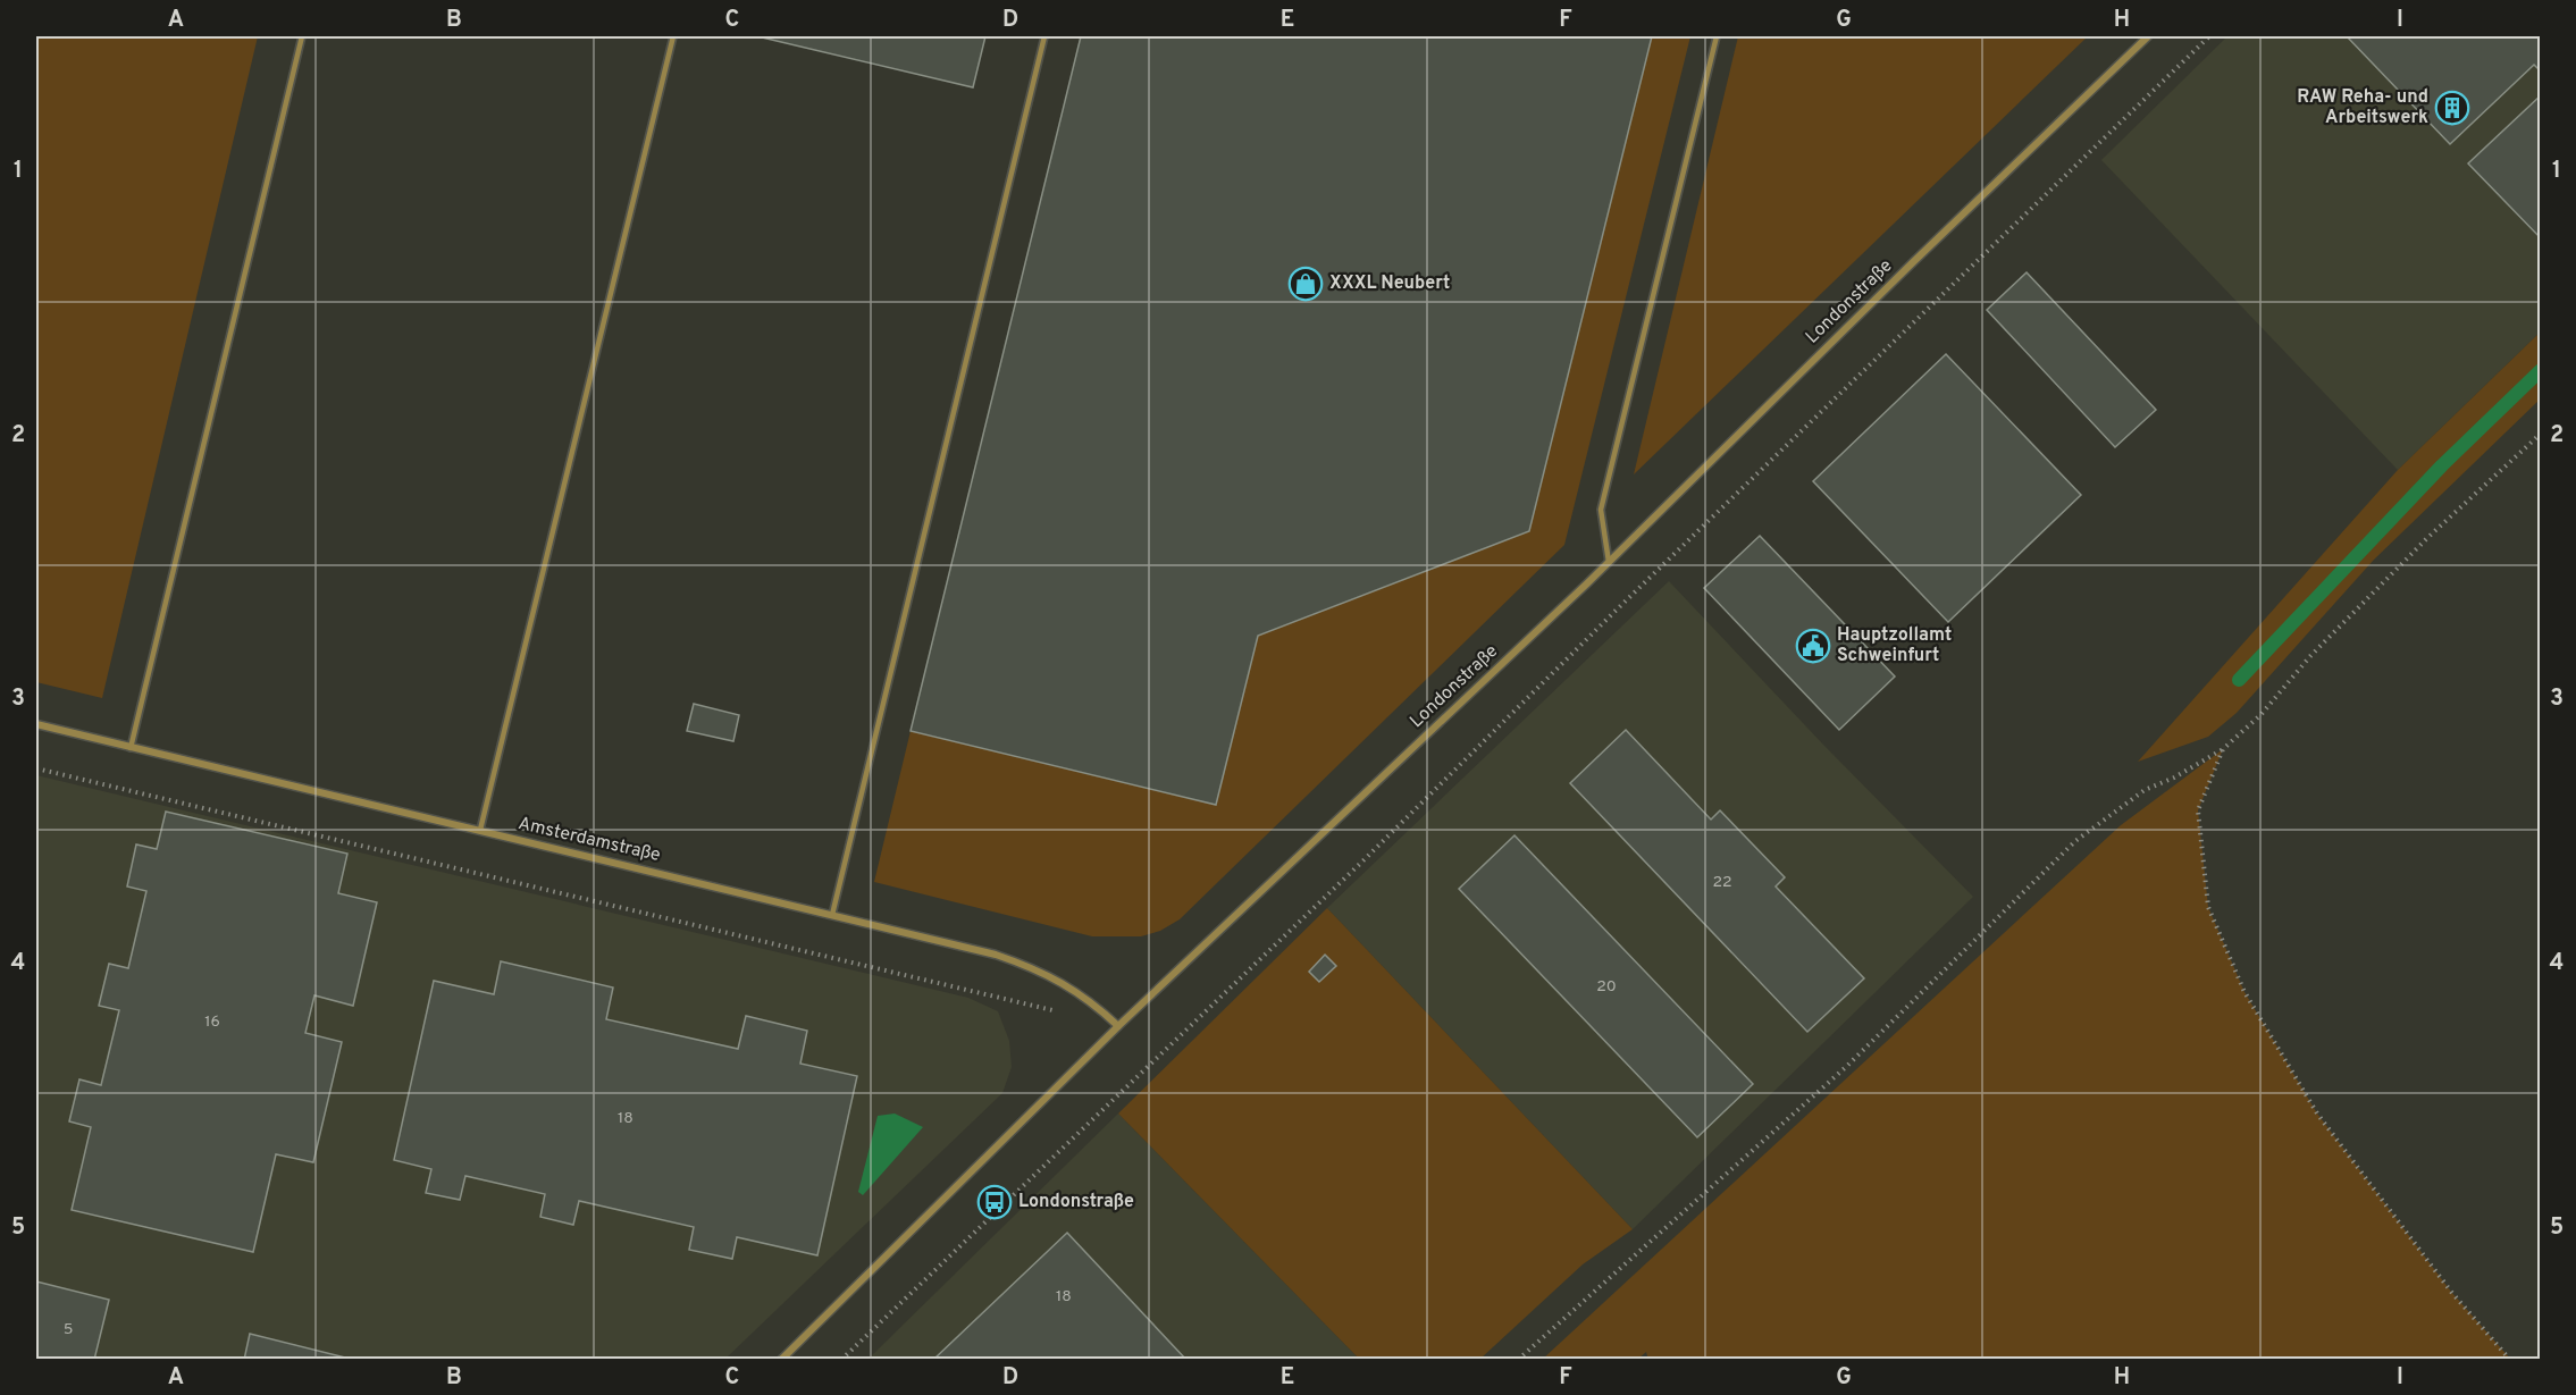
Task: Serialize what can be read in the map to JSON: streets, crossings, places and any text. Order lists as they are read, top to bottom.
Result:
{
  "streets": {
    "street": ["Londonstraße", "Amsterdamstraße"]
  },
  "crossings": [
    ["Londonstraße", "Amsterdamstraße"]
  ],
  "places": {
    "building": ["RAW Reha- und Arbeitswerk"],
    "shop": ["XXXL Neubert"],
    "public building": ["Hauptzollamt Schweinfurt"],
    "bus stop": ["Londonstraße"]
  },
  "house_numbers": [
    "22",
    "20",
    "16",
    "18",
    "18",
    "5"
  ],
  "grid": {
    "columns": [
      "A",
      "B",
      "C",
      "D",
      "E",
      "F",
      "G",
      "H",
      "I"
    ],
    "rows": [
      "1",
      "2",
      "3",
      "4",
      "5"
    ]
  }
}
